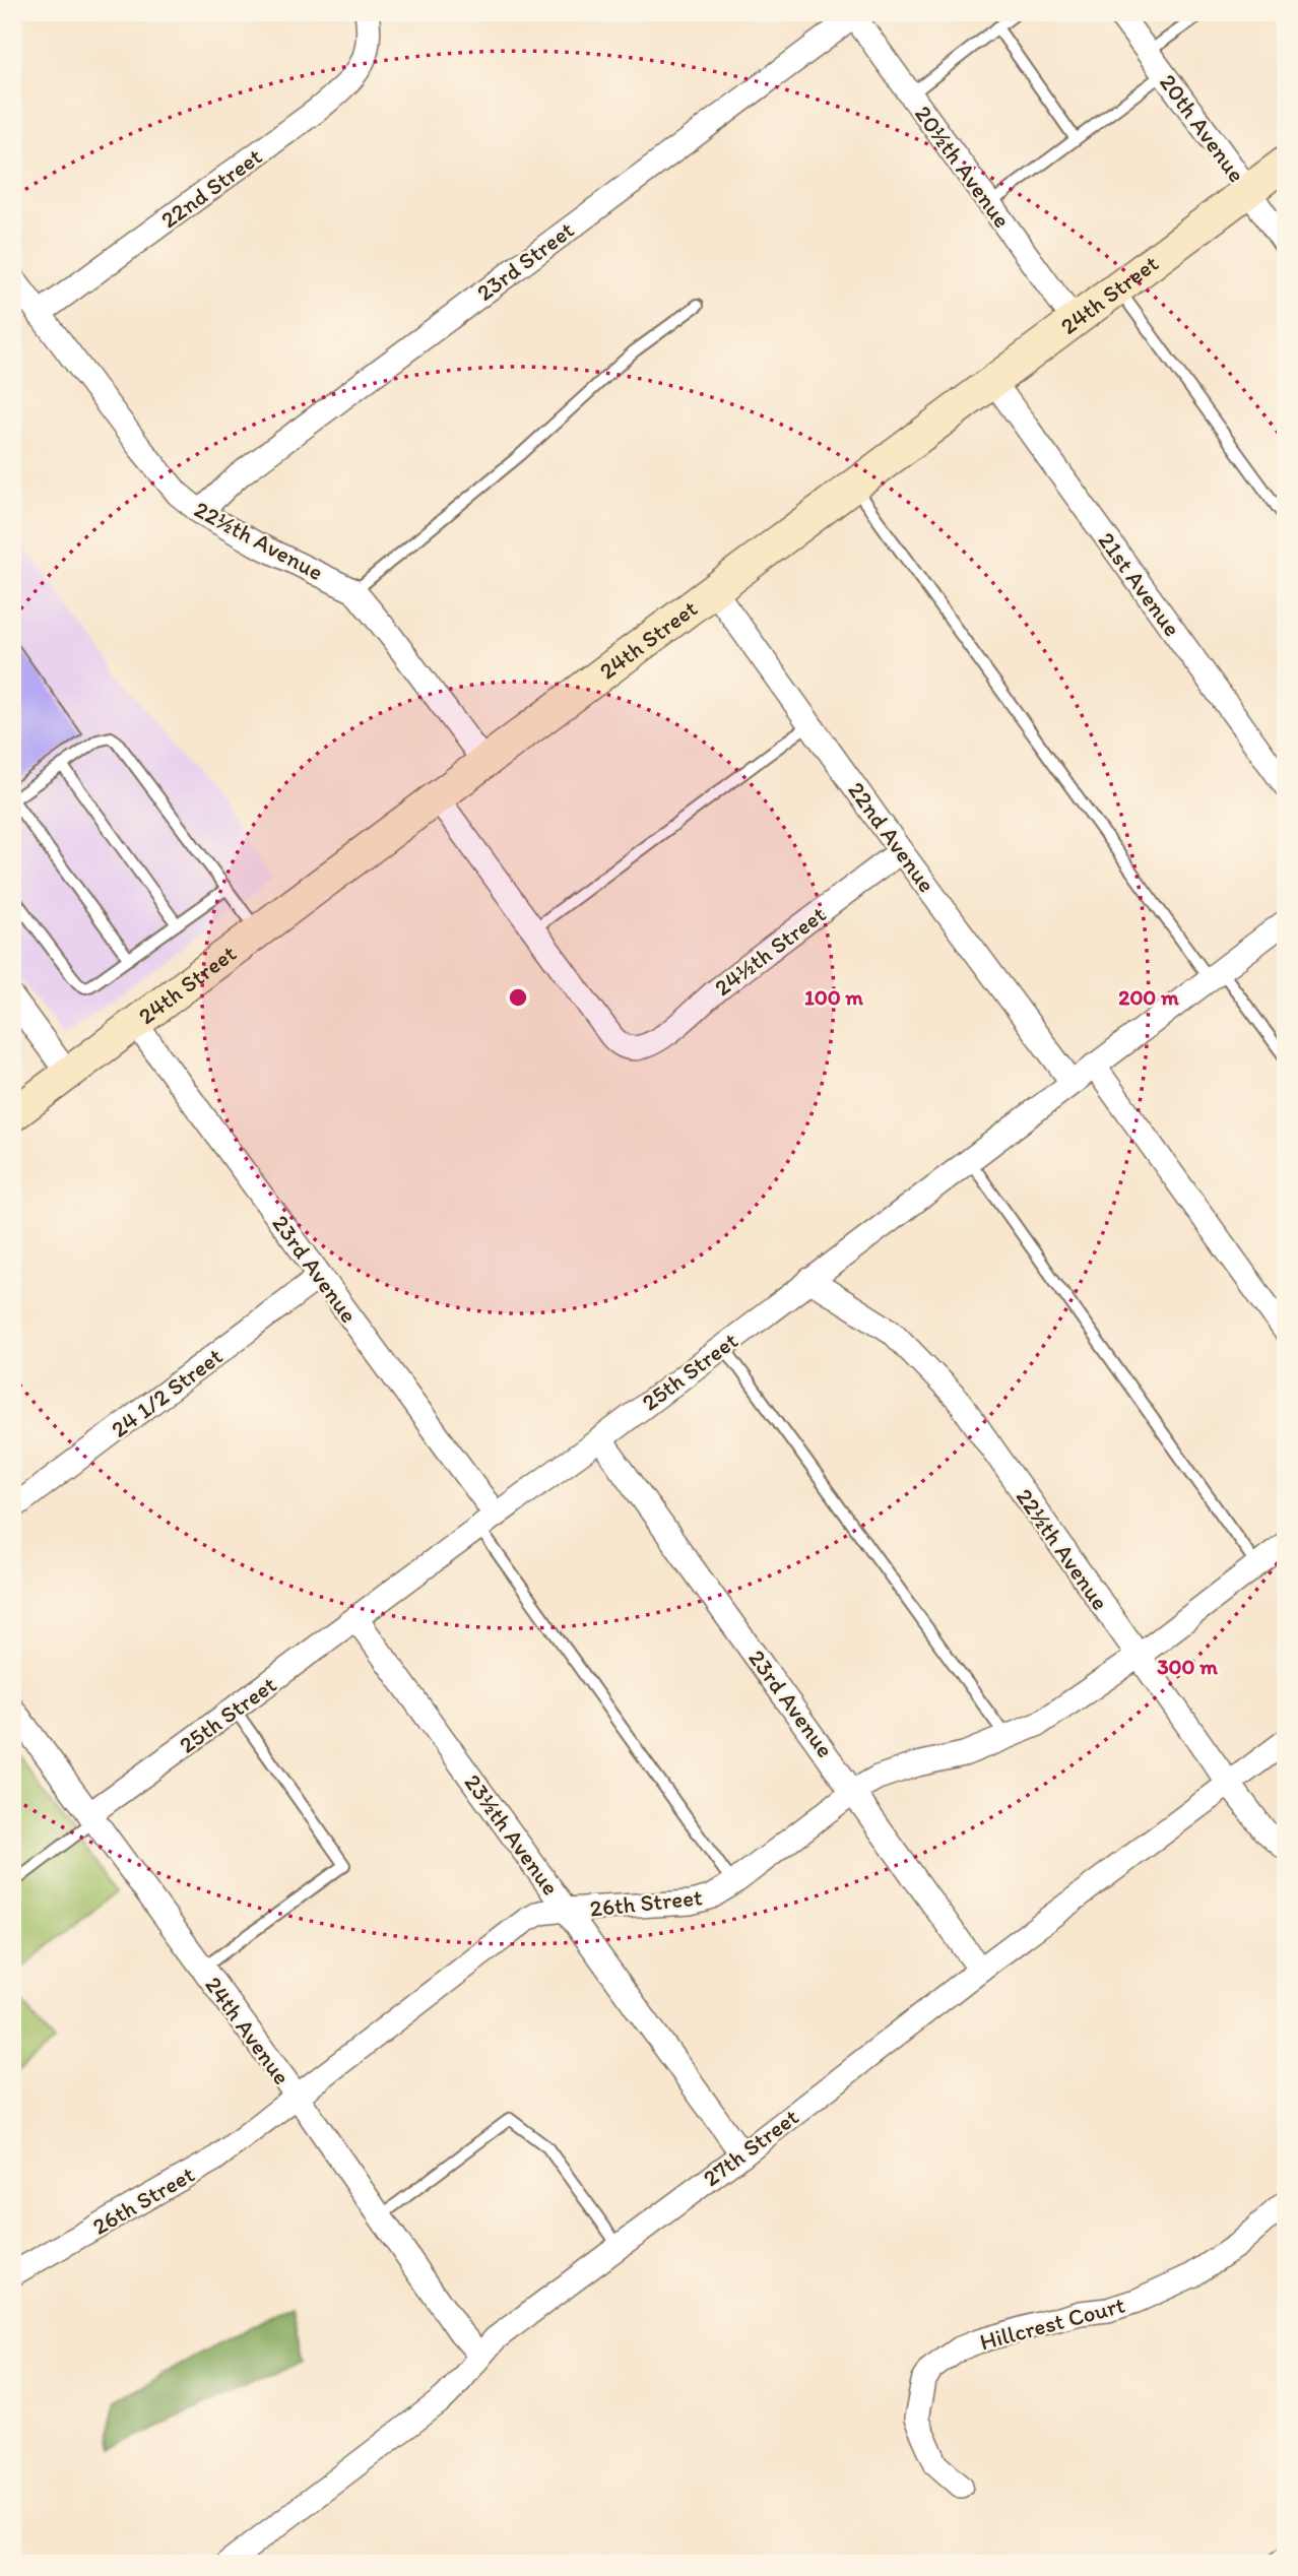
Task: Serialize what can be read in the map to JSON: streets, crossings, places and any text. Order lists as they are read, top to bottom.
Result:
{
  "streets": {
    "street": [
      "20th Avenue",
      "20½th Avenue",
      "22nd Street",
      "23rd Street",
      "24th Street",
      "22½th Avenue",
      "21st Avenue",
      "22nd Avenue",
      "24½th Street",
      "23rd Avenue",
      "25th Street",
      "24 1/2 Street",
      "23½th Avenue",
      "26th Street",
      "24th Avenue",
      "27th Street",
      "Hillcrest Court"
    ]
  },
  "crossings": [
    ["20th Avenue", "24th Street"],
    ["20½th Avenue", "23rd Street"],
    ["20½th Avenue", "24th Street"],
    ["22nd Street", "22½th Avenue"],
    ["23rd Street", "22½th Avenue"],
    ["24th Street", "22½th Avenue"],
    ["24th Street", "21st Avenue"],
    ["24th Street", "22nd Avenue"],
    ["24th Street", "23rd Avenue"],
    ["22½th Avenue", "25th Street"],
    ["22½th Avenue", "26th Street"],
    ["22½th Avenue", "27th Street"],
    ["22nd Avenue", "24½th Street"],
    ["22nd Avenue", "25th Street"],
    ["23rd Avenue", "25th Street"],
    ["23rd Avenue", "24 1/2 Street"],
    ["23rd Avenue", "26th Street"],
    ["23rd Avenue", "27th Street"],
    ["25th Street", "23½th Avenue"],
    ["25th Street", "24th Avenue"],
    ["23½th Avenue", "26th Street"],
    ["23½th Avenue", "27th Street"],
    ["26th Street", "24th Avenue"],
    ["24th Avenue", "27th Street"]
  ],
  "rings": ["100 m", "200 m", "300 m"]
}
